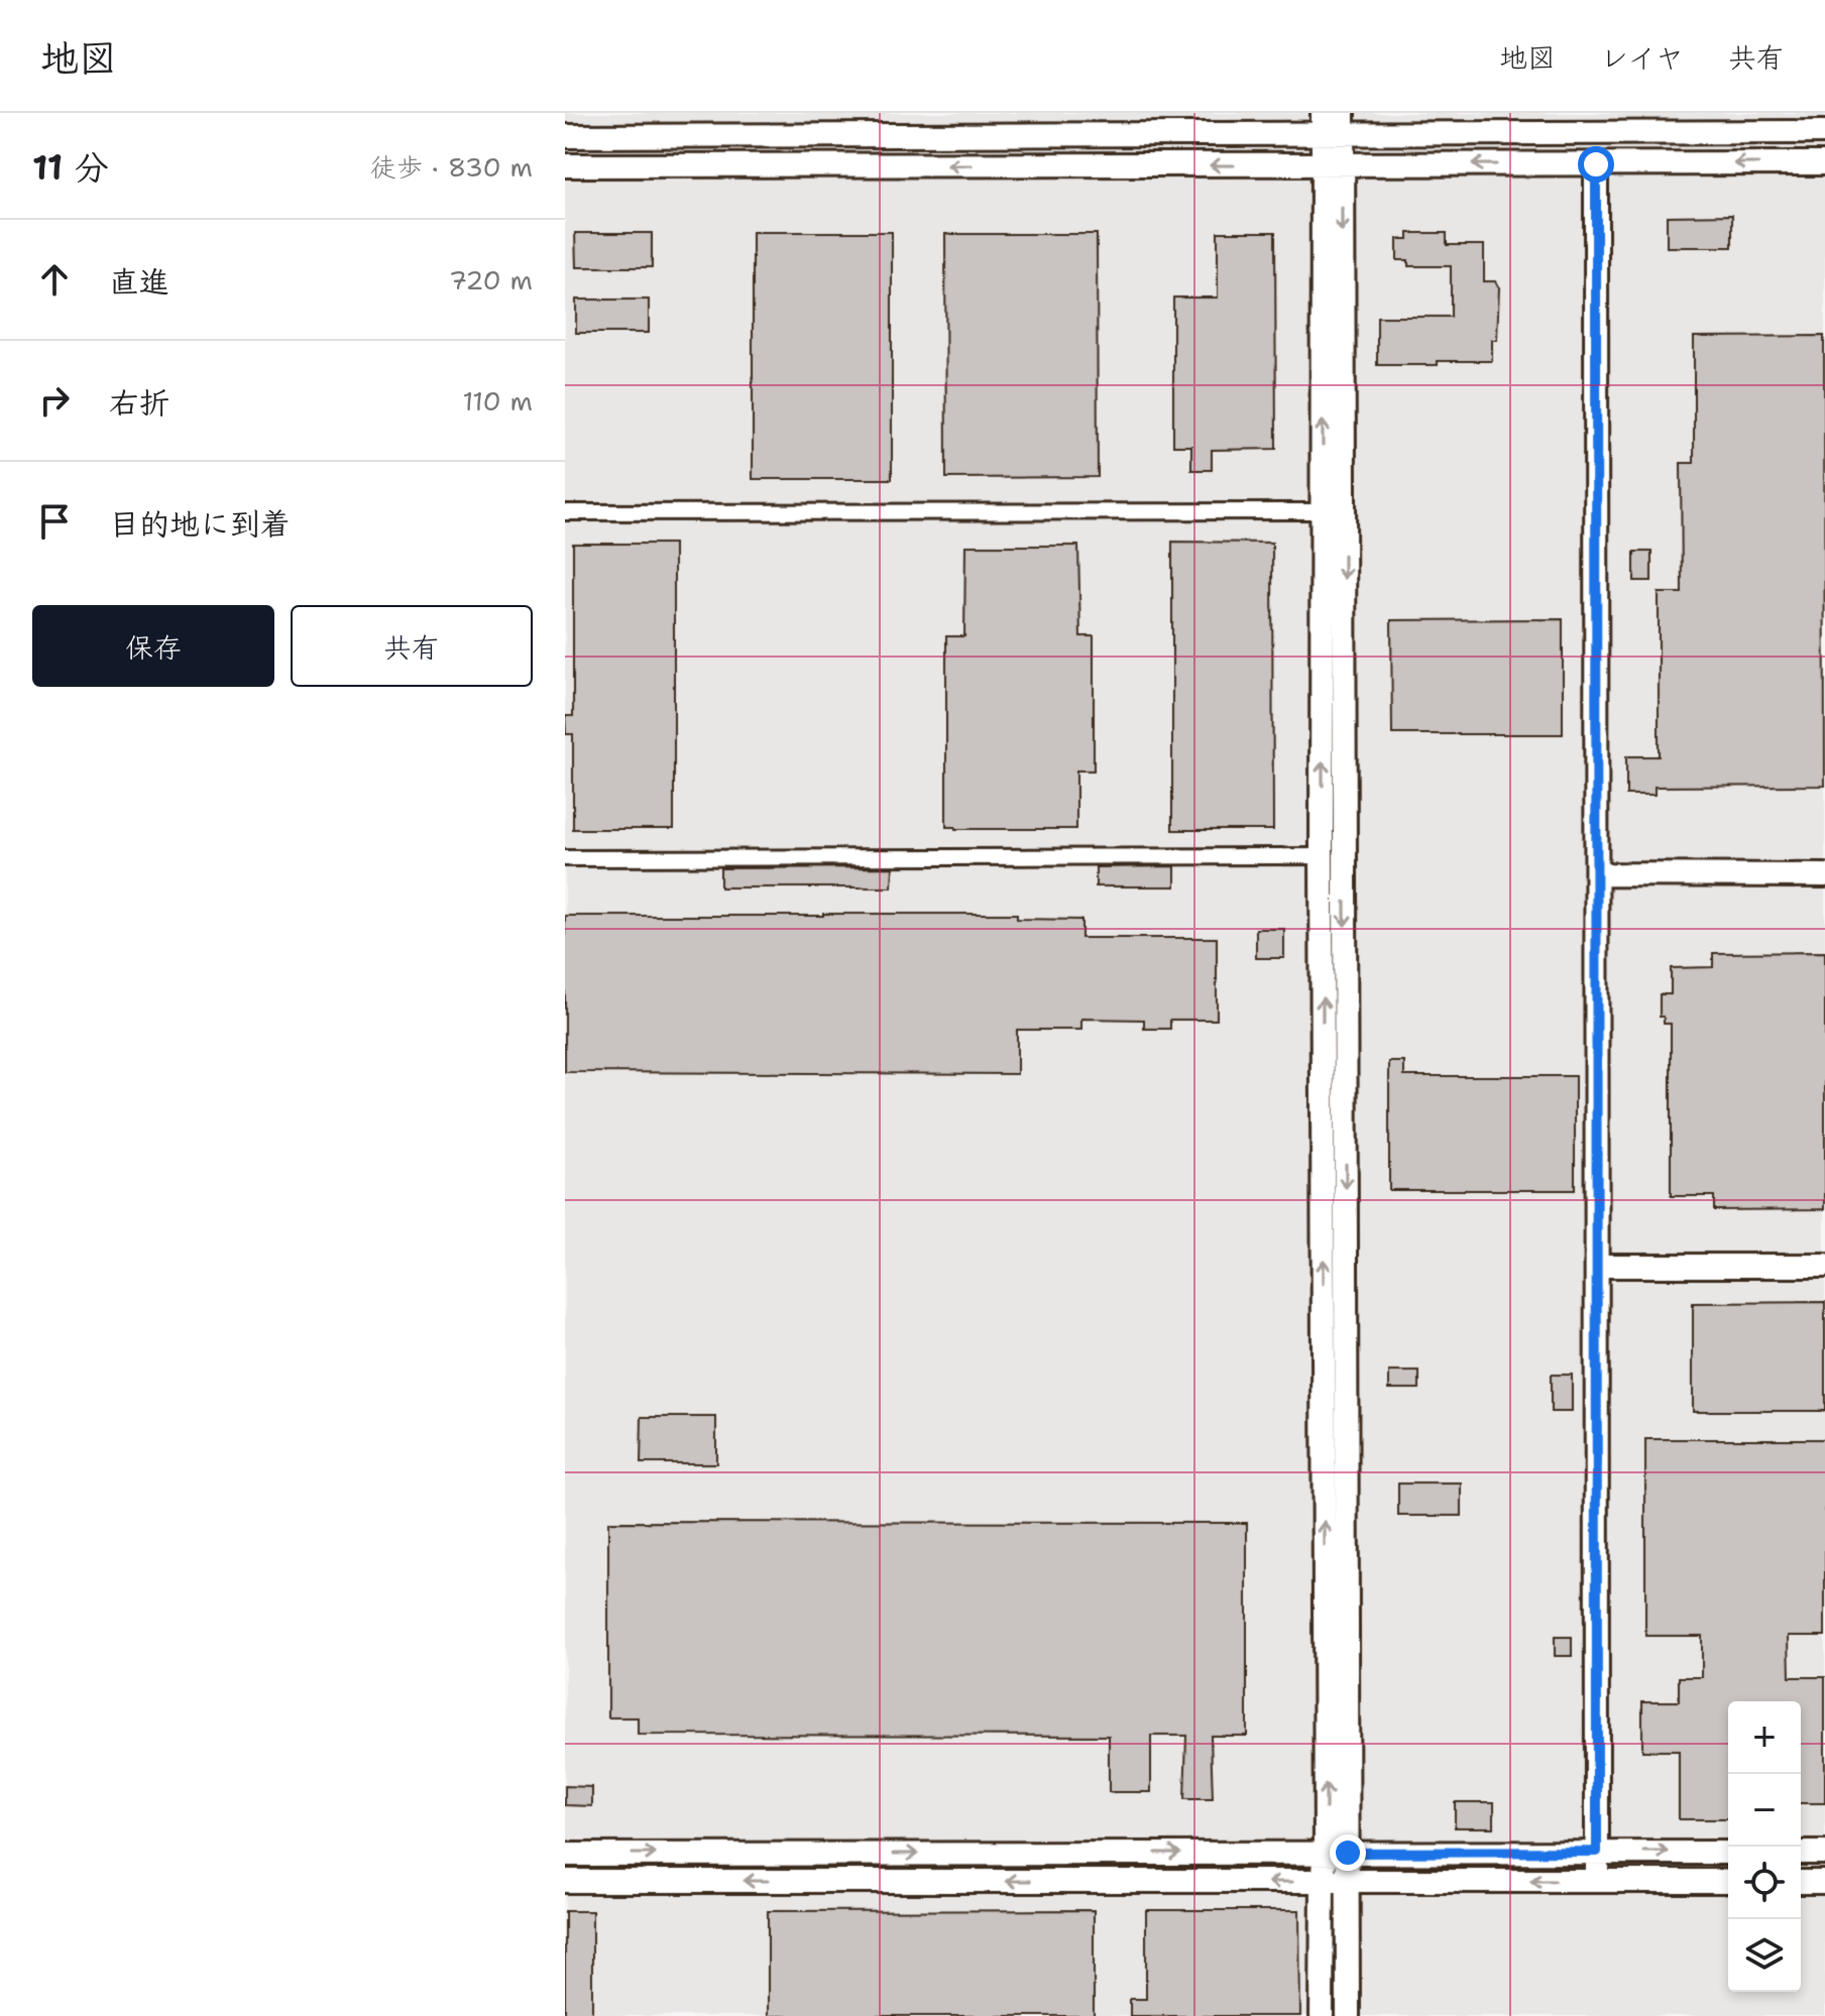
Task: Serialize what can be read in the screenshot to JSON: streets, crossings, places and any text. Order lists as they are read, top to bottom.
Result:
{
  "page": {
    "header": "地図",
    "nav": ["地図", "レイヤ", "共有"],
    "heading": ["11 分", "徒歩 · 830 m"],
    "list": [
      ["直進", "720 m"],
      ["右折", "110 m"],
      "目的地に到着"
    ],
    "buttons": ["保存", "共有"],
    "map_buttons": ["+", "−"]
  }
}
